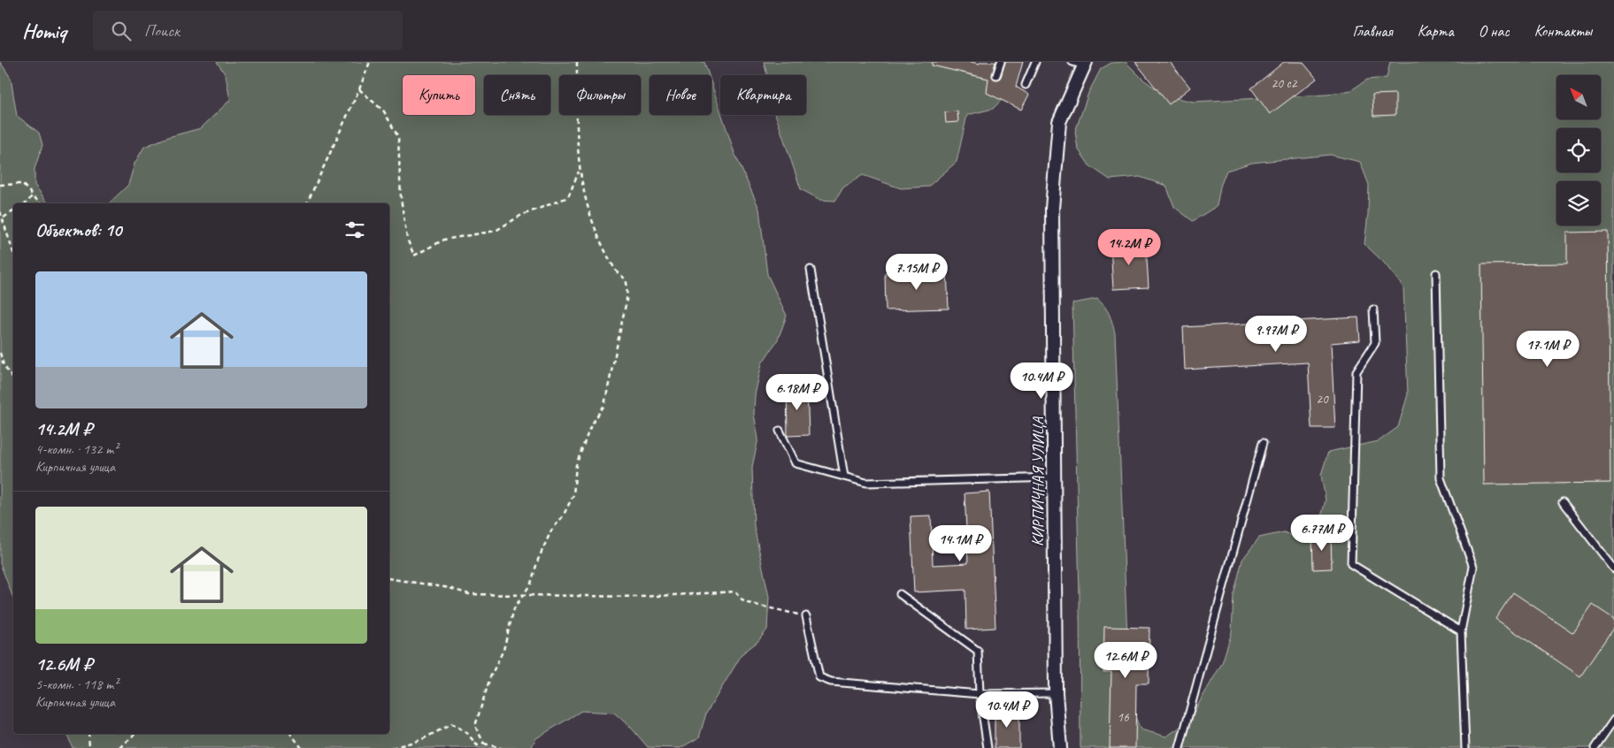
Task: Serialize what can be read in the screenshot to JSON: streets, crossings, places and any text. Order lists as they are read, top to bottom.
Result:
{
  "streets": {
    "street": ["КИРПИЧНАЯ УЛИЦА"]
  },
  "house_numbers": ["20 с2", "20", "16"],
  "north": "top left",
  "page": {
    "header": "Homiq",
    "search": "Поиск",
    "nav": [
      "Главная",
      "Карта",
      "О нас",
      "Контакты"
    ],
    "chip": [
      "Купить",
      "Снять",
      "Фильтры",
      "Новое",
      "Квартира"
    ],
    "heading": "Объектов: 10",
    "price": [
      "14.2M ₽",
      "7.15M ₽",
      "9.97M ₽",
      "17.1M ₽",
      "10.4M ₽",
      "6.18M ₽",
      "6.77M ₽",
      "14.1M ₽",
      "12.6M ₽",
      "10.4M ₽"
    ],
    "list": [
      {
        "name": "14.2M ₽",
        "note": "4-комн. · 132 m² · Кирпичная улица"
      },
      {
        "name": "12.6M ₽",
        "note": "5-комн. · 118 m² · Кирпичная улица"
      }
    ]
  }
}
